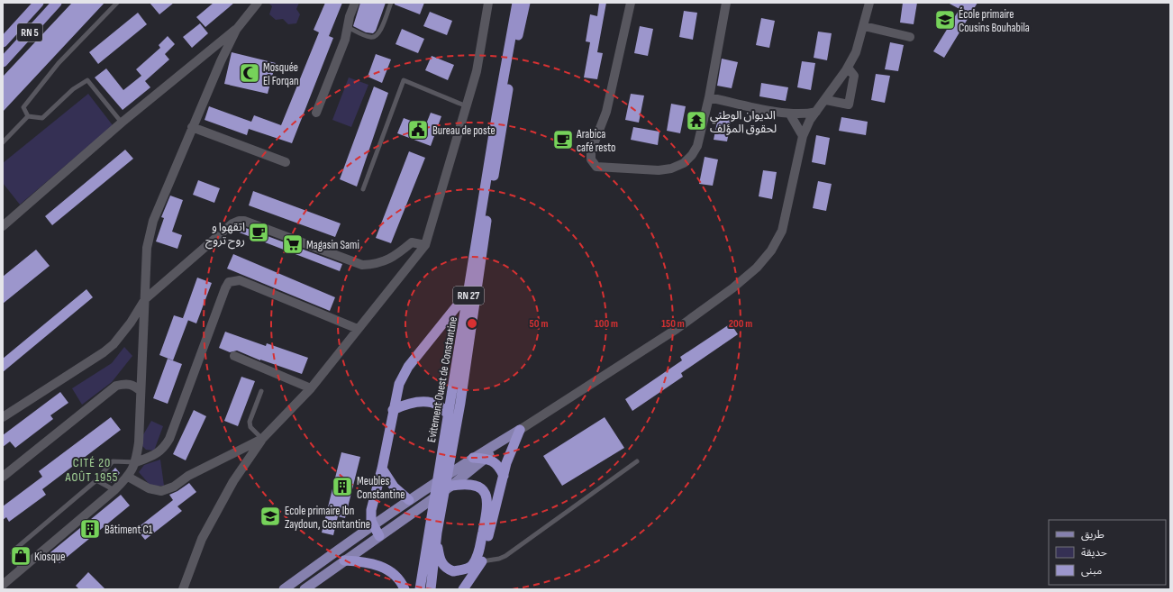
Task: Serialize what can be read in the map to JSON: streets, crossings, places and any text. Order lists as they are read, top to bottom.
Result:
{
  "streets": {
    "highway": ["RN 5", "RN 27", "Evitement Ouest de Constantine"]
  },
  "districts": ["CITÉ 20 AOÛT 1955"],
  "places": {
    "school or university": ["École primaire Cousins Bouhabila", "Ecole primaire Ibn Zaydoun, Cosntantine"],
    "mosque": ["Mosquée El Forqan"],
    "temple": ["الديوان الوطني لحقوق المؤلف"],
    "public building": ["Bureau de poste"],
    "cafe": ["Arabica café resto", "اتقهوا و روح تروح"],
    "supermarket": ["Magasin Sami"],
    "building": ["Meubles Constantine", "Bâtiment C1"],
    "shop": ["Kiosque"]
  },
  "legend": ["طريق", "حديقة", "مبنى"],
  "rings": [
    "50 m",
    "100 m",
    "150 m",
    "200 m"
  ]
}
